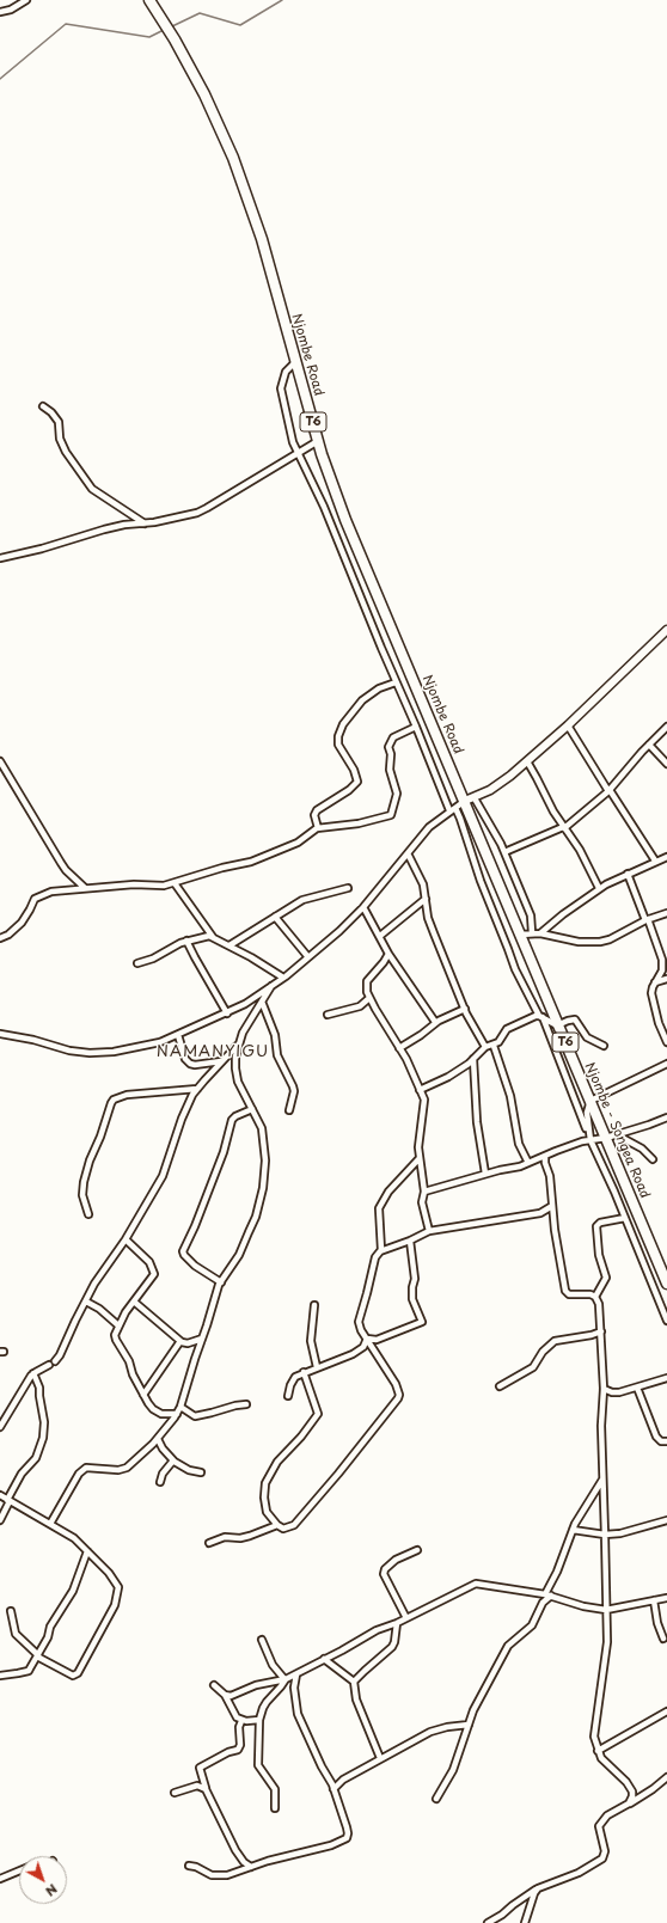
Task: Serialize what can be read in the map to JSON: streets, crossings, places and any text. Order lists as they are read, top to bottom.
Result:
{
  "streets": {
    "highway": ["Njombe Road", "T6", "Njombe - Songea Road"]
  },
  "crossings": [
    ["Njombe Road", "Njombe - Songea Road"]
  ],
  "districts": ["NAMANYIGU"],
  "north": "bottom right"
}
